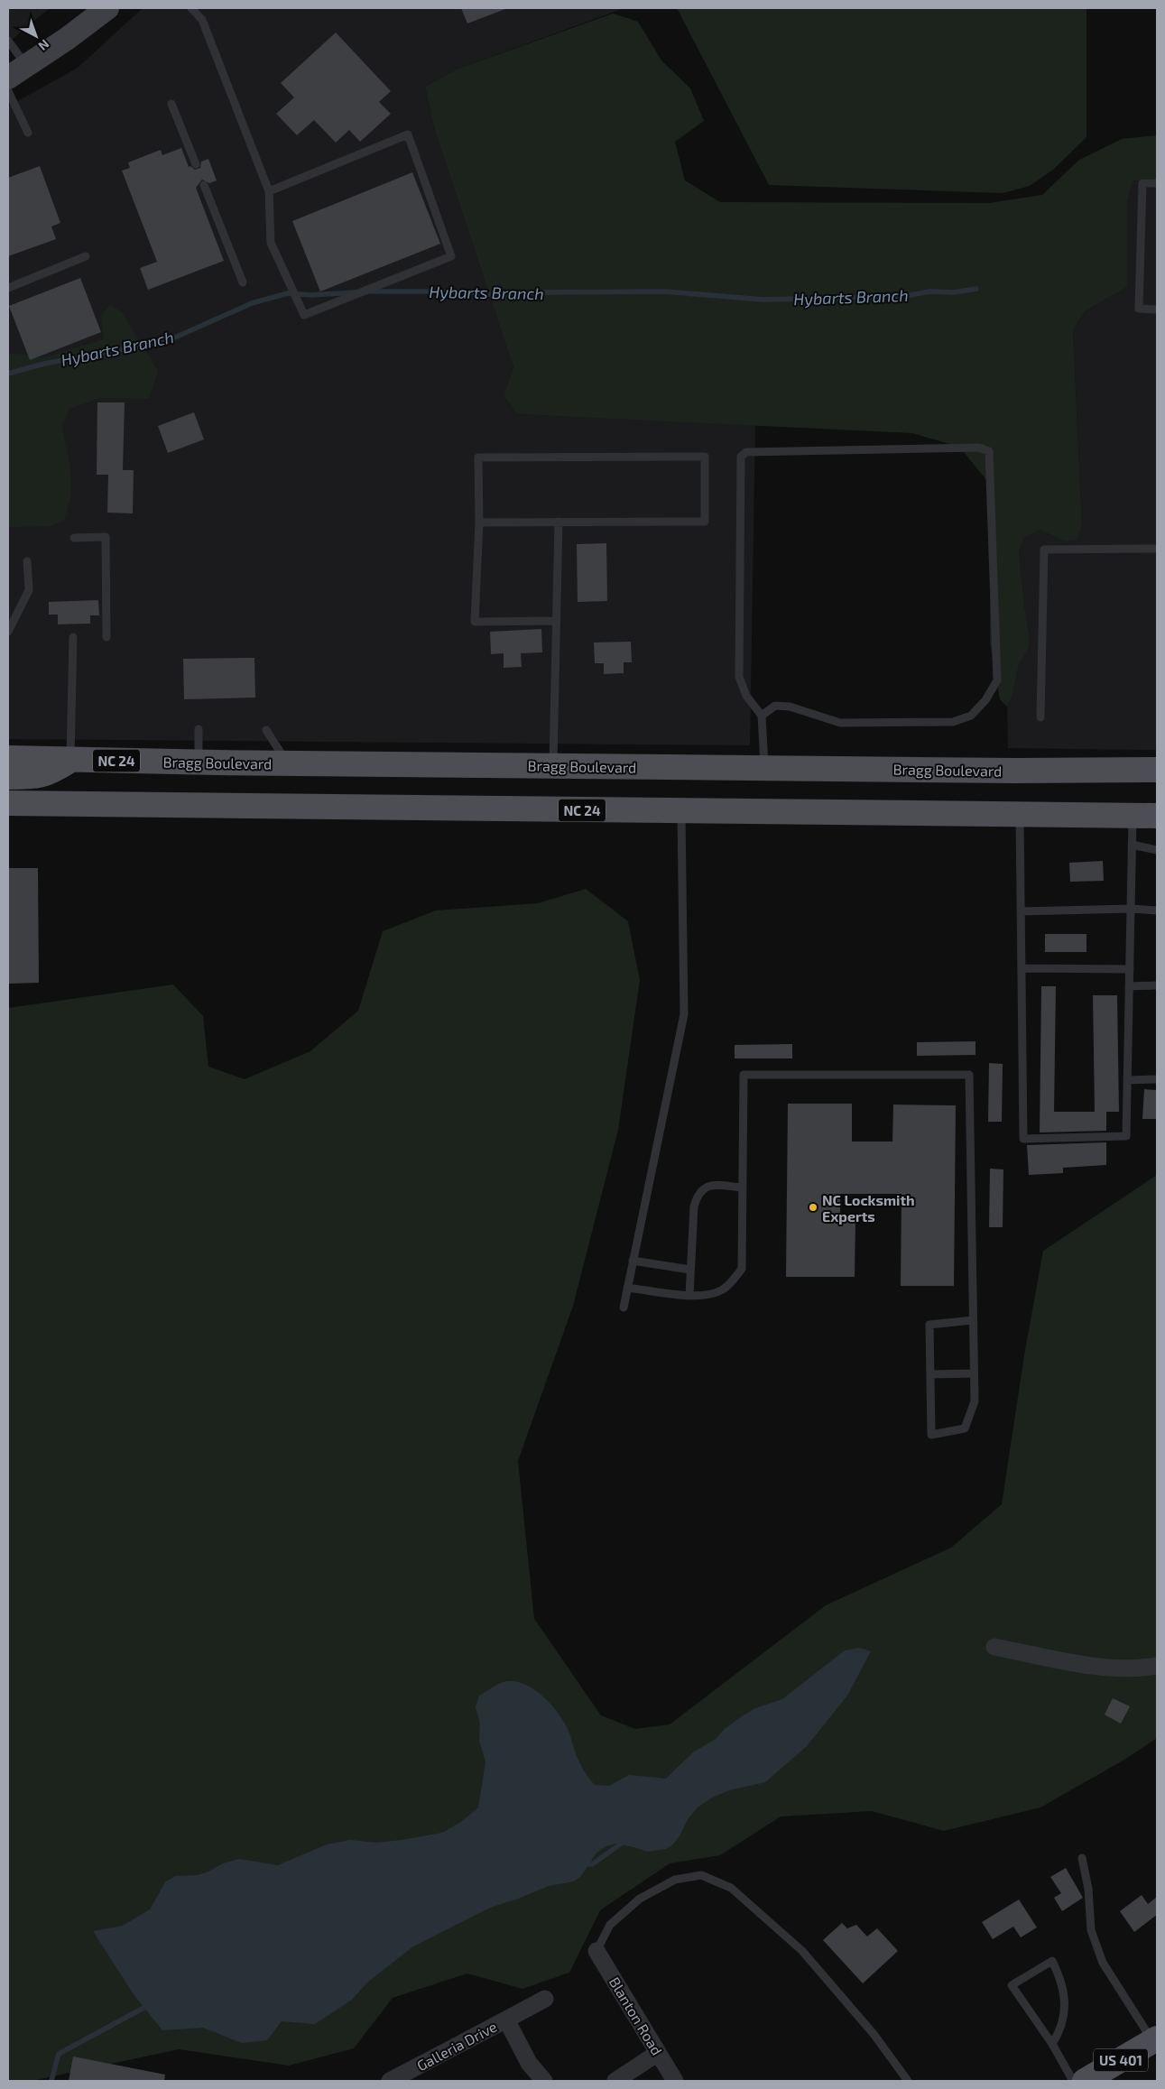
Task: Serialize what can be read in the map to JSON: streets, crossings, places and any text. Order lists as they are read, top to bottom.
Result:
{
  "streets": {
    "main road": ["NC 24", "Bragg Boulevard", "US 401"],
    "street": ["Blanton Road", "Galleria Drive"]
  },
  "water": ["Hybarts Branch"],
  "places": ["NC Locksmith Experts"],
  "north": "bottom right"
}
